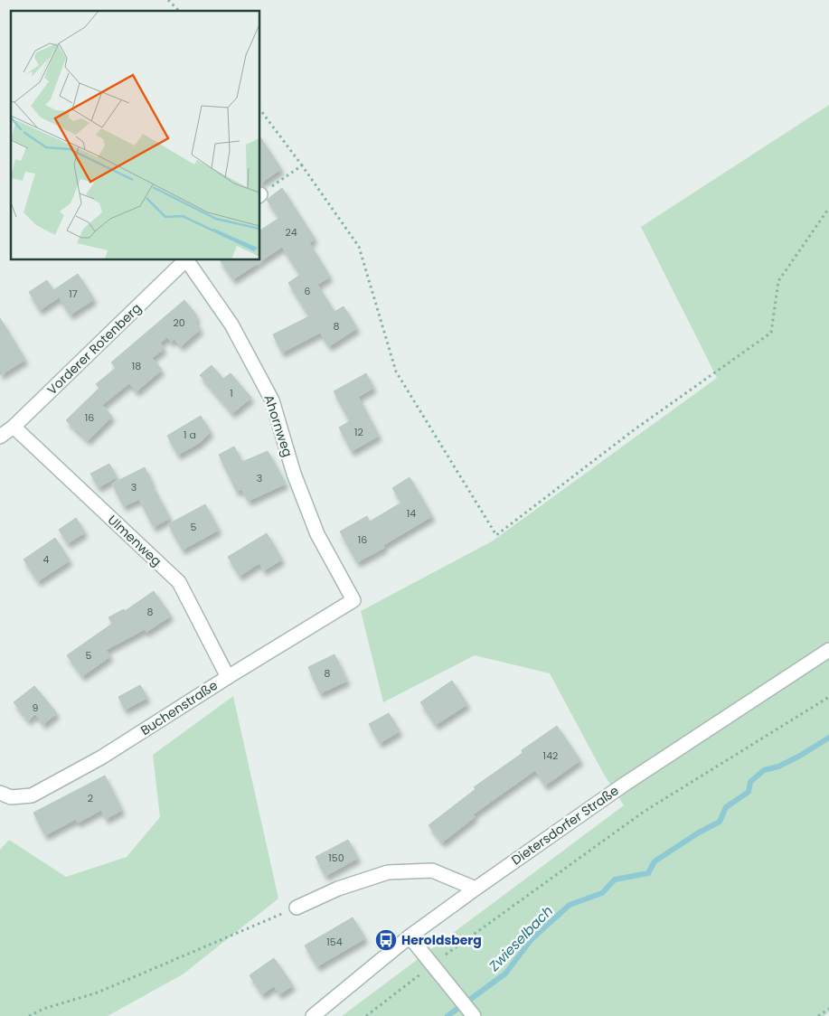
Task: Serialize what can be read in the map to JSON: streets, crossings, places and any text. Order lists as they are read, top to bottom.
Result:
{
  "streets": {
    "street": [
      "Vorderer Rotenberg",
      "Ahornweg",
      "Ulmenweg",
      "Buchenstraße",
      "Dietersdorfer Straße"
    ]
  },
  "crossings": [
    ["Vorderer Rotenberg", "Ulmenweg"],
    ["Ahornweg", "Buchenstraße"],
    ["Ulmenweg", "Buchenstraße"]
  ],
  "water": ["Zwieselbach"],
  "places": {
    "bus stop": ["Heroldsberg"]
  },
  "house_numbers": [
    "24",
    "6",
    "17",
    "20",
    "8",
    "18",
    "1",
    "16",
    "12",
    "1 a",
    "3",
    "3",
    "14",
    "5",
    "16",
    "4",
    "8",
    "5",
    "8",
    "9",
    "142",
    "2",
    "150",
    "154"
  ]
}
